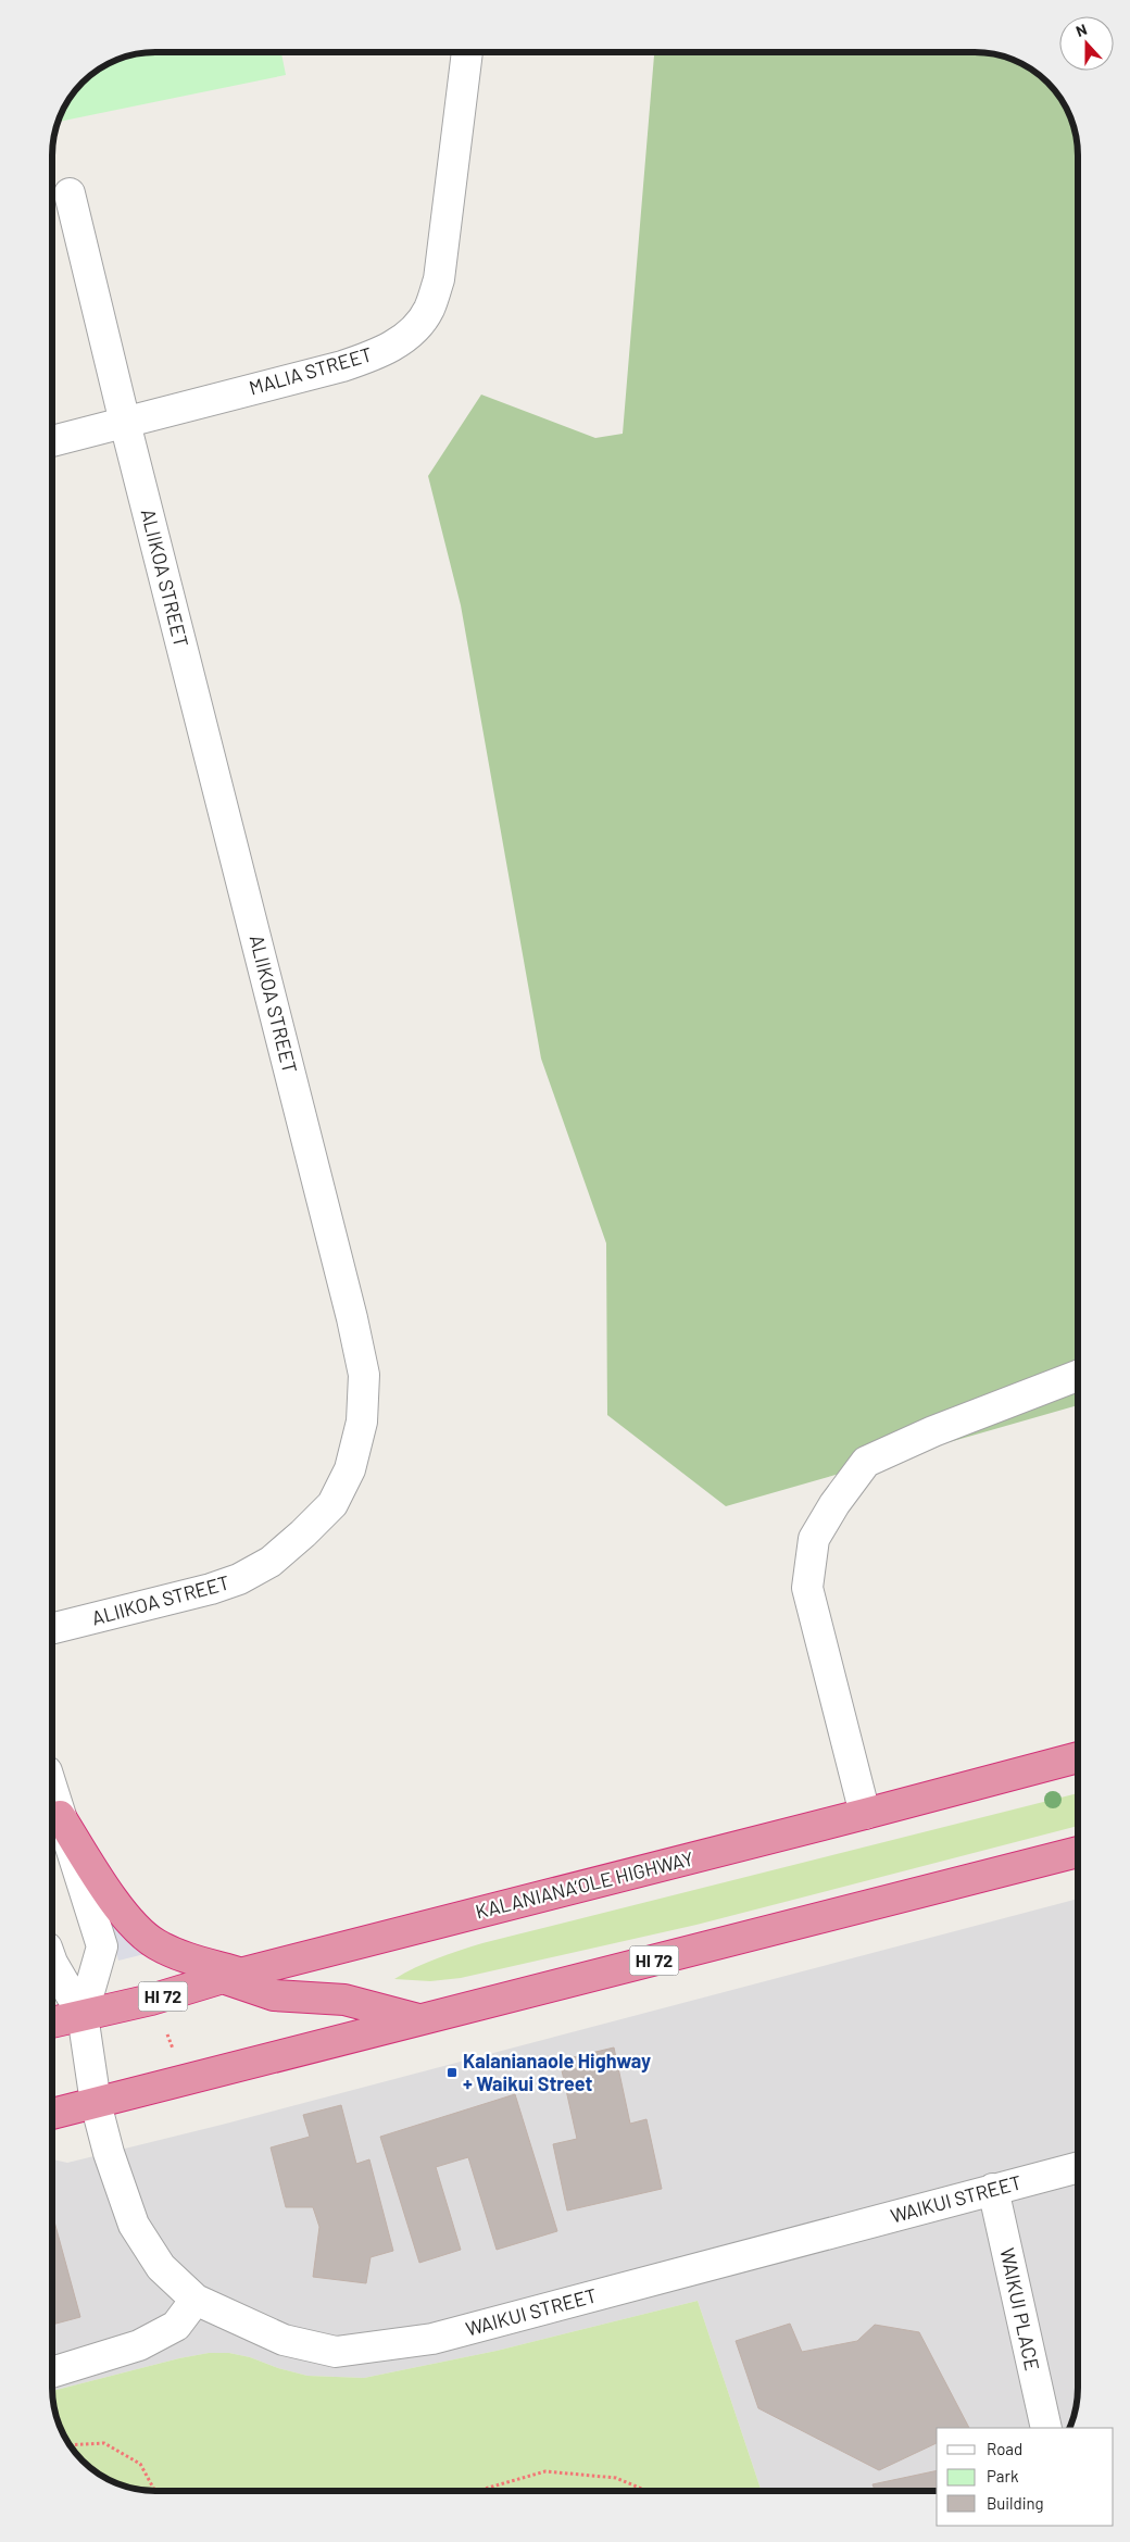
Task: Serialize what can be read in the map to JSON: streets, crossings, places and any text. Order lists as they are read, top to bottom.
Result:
{
  "streets": {
    "highway": ["KALANIANA’OLE HIGHWAY", "HI 72"],
    "street": [
      "MALIA STREET",
      "ALIIKOA STREET",
      "WAIKUI STREET",
      "WAIKUI PLACE"
    ]
  },
  "crossings": [
    ["MALIA STREET", "ALIIKOA STREET"],
    ["KALANIANA’OLE HIGHWAY", "WAIKUI STREET"],
    ["HI 72", "WAIKUI STREET"],
    ["WAIKUI STREET", "WAIKUI PLACE"]
  ],
  "places": {
    "transit": ["Kalanianaole Highway + Waikui Street"]
  },
  "legend": ["Road", "Park", "Building"],
  "north": "top"
}
